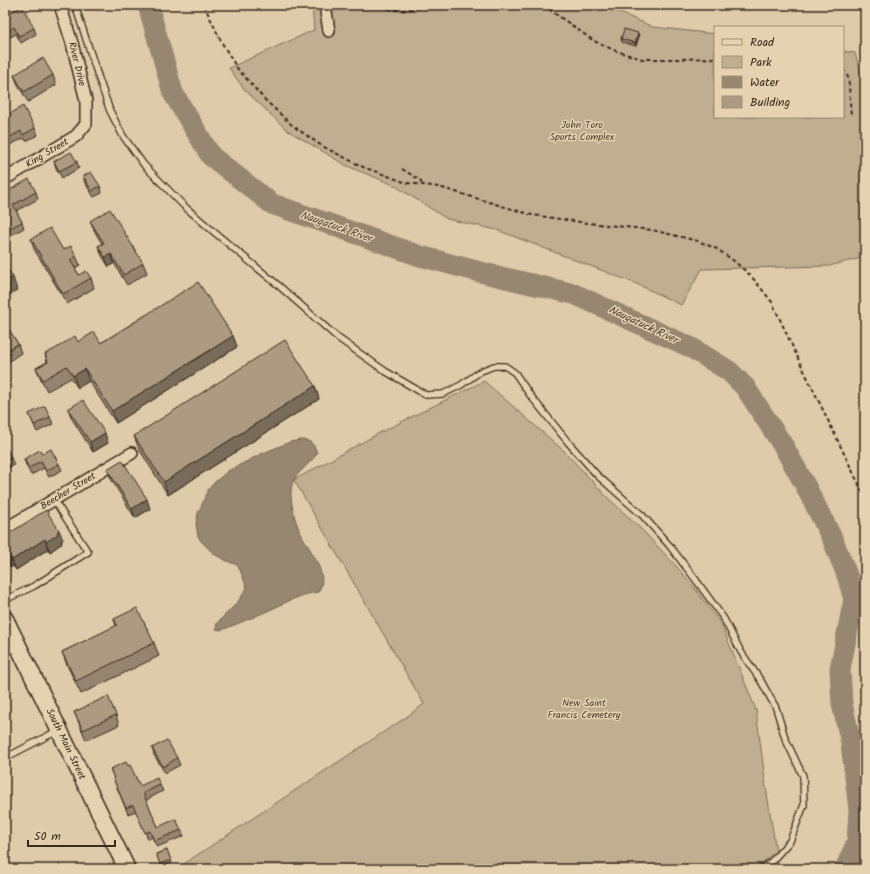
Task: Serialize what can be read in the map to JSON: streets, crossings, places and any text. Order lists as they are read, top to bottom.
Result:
{
  "streets": {
    "main road": ["South Main Street"],
    "street": ["River Drive", "King Street", "Beecher Street"]
  },
  "crossings": [
    ["River Drive", "King Street"]
  ],
  "water": ["Naugatuck River"],
  "parks": ["John Toro Sports Complex", "New Saint Francis Cemetery"],
  "legend": [
    "Road",
    "Park",
    "Water",
    "Building"
  ],
  "scale_bar": "50 m"
}
